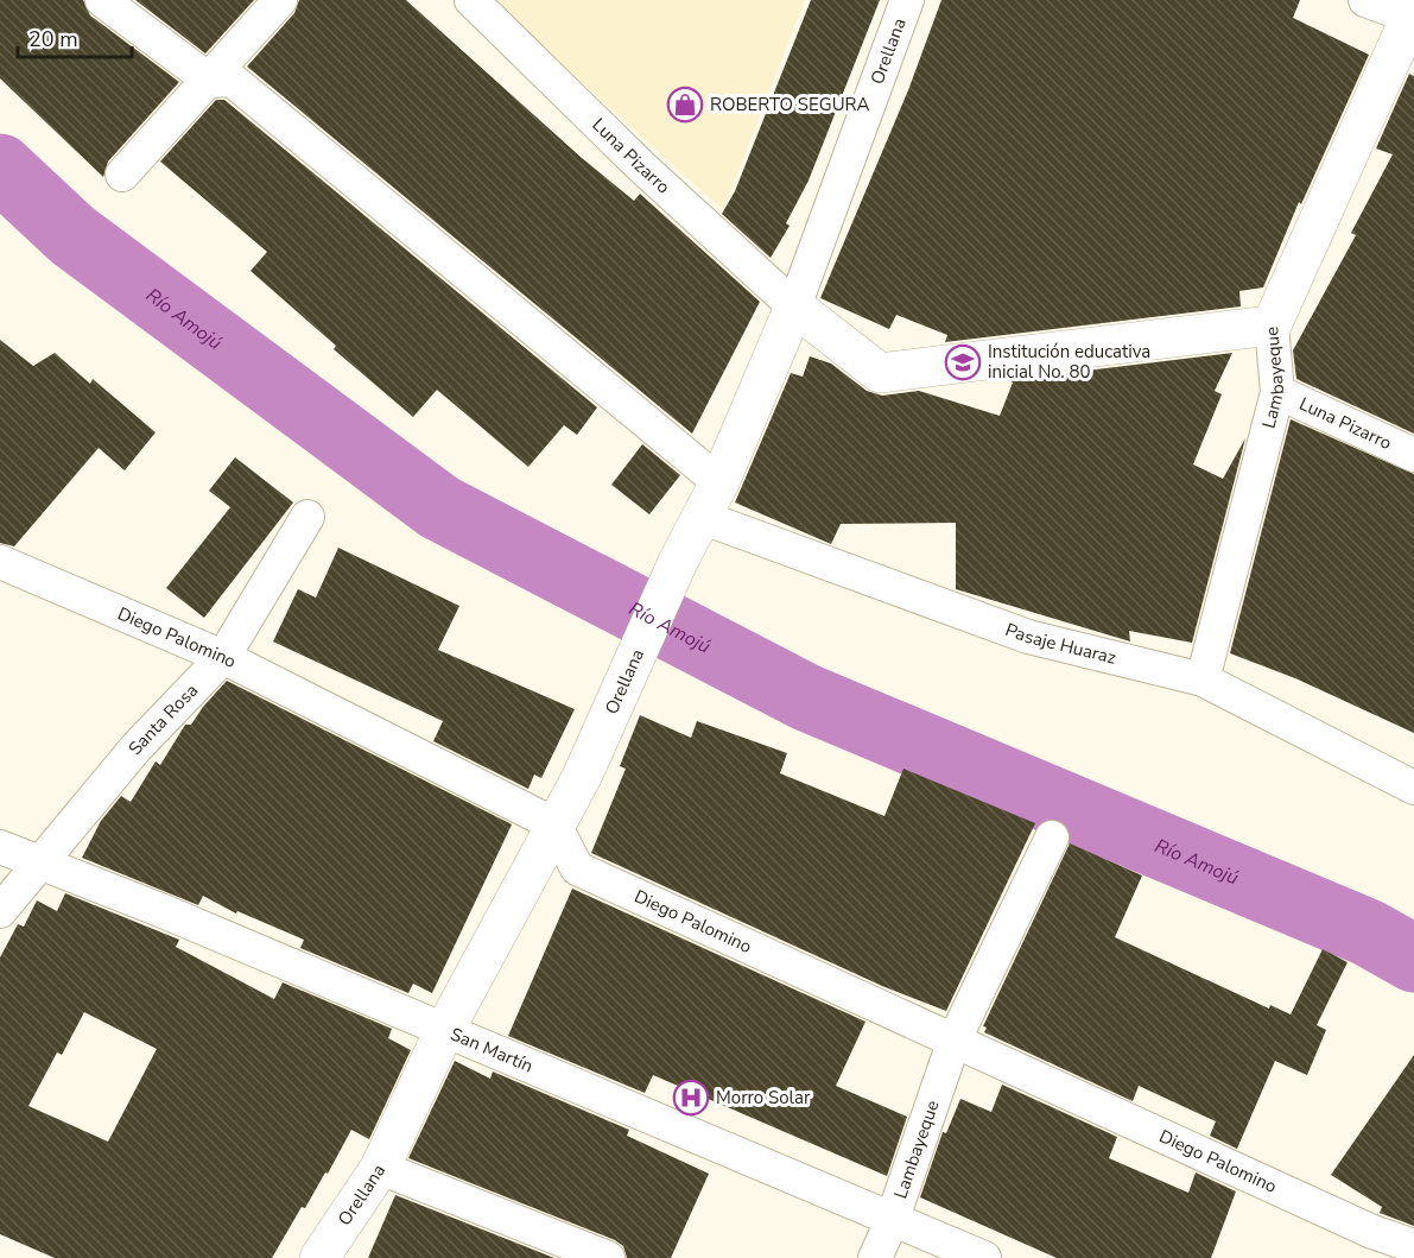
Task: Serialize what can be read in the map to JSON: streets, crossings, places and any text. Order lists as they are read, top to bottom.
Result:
{
  "streets": {
    "street": [
      "Orellana",
      "Luna Pizarro",
      "Lambayeque",
      "Diego Palomino",
      "Pasaje Huaraz",
      "Santa Rosa",
      "San Martín"
    ]
  },
  "crossings": [
    ["Orellana", "Luna Pizarro"],
    ["Orellana", "Diego Palomino"],
    ["Orellana", "Pasaje Huaraz"],
    ["Orellana", "San Martín"],
    ["Luna Pizarro", "Lambayeque"],
    ["Lambayeque", "Diego Palomino"],
    ["Lambayeque", "Pasaje Huaraz"],
    ["Lambayeque", "San Martín"],
    ["Diego Palomino", "Santa Rosa"],
    ["Santa Rosa", "San Martín"]
  ],
  "water": ["Río Amojú"],
  "places": {
    "shop": ["ROBERTO SEGURA"],
    "school or university": ["Institución educativa inicial No. 80"],
    "hospital": ["Morro Solar"]
  },
  "scale_bar": "20 m"
}
